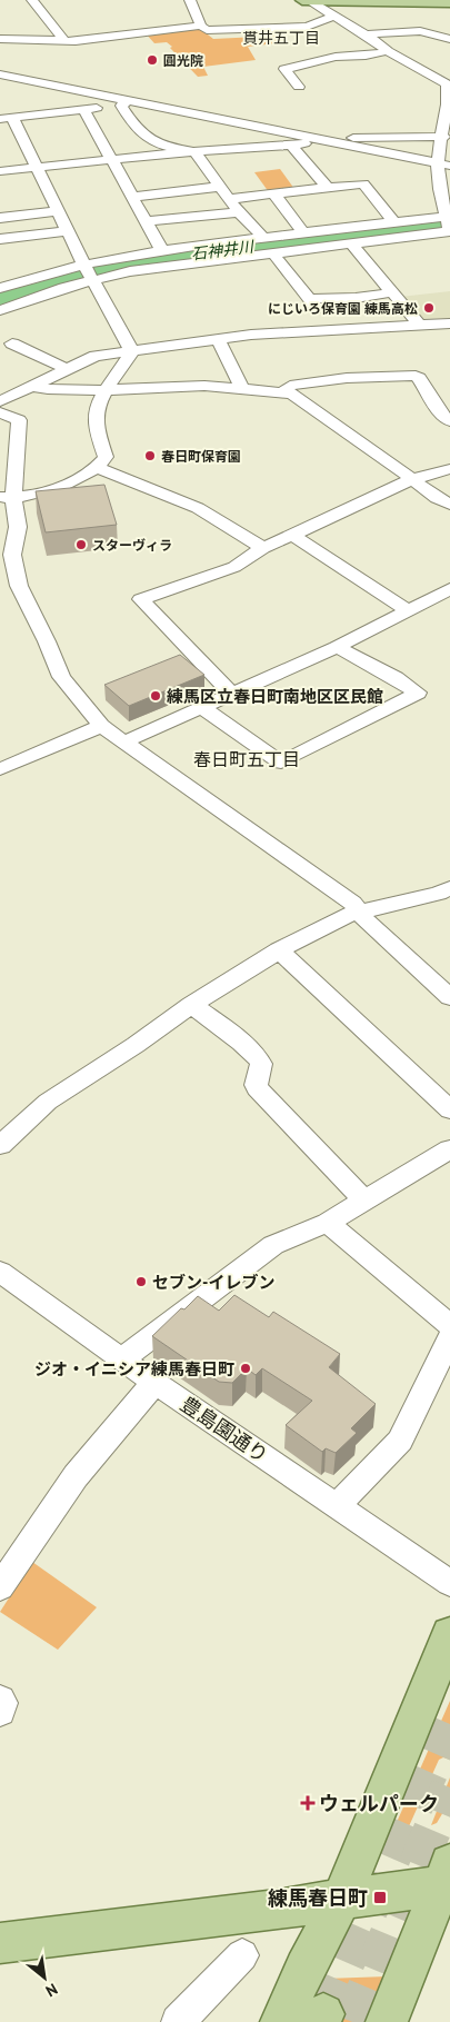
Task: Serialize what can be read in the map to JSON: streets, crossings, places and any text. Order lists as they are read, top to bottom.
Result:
{
  "streets": {
    "street": ["豊島園通り"]
  },
  "districts": ["貫井五丁目", "春日町五丁目"],
  "water": ["石神井川"],
  "places": {
    "other": [
      "圓光院",
      "にじいろ保育園 練馬高松",
      "春日町保育園",
      "スターヴィラ",
      "練馬区立春日町南地区区民館",
      "セブン-イレブン",
      "ジオ・イニシア練馬春日町"
    ],
    "health": ["ウェルパーク"],
    "transit": ["練馬春日町"]
  },
  "north": "bottom right"
}
